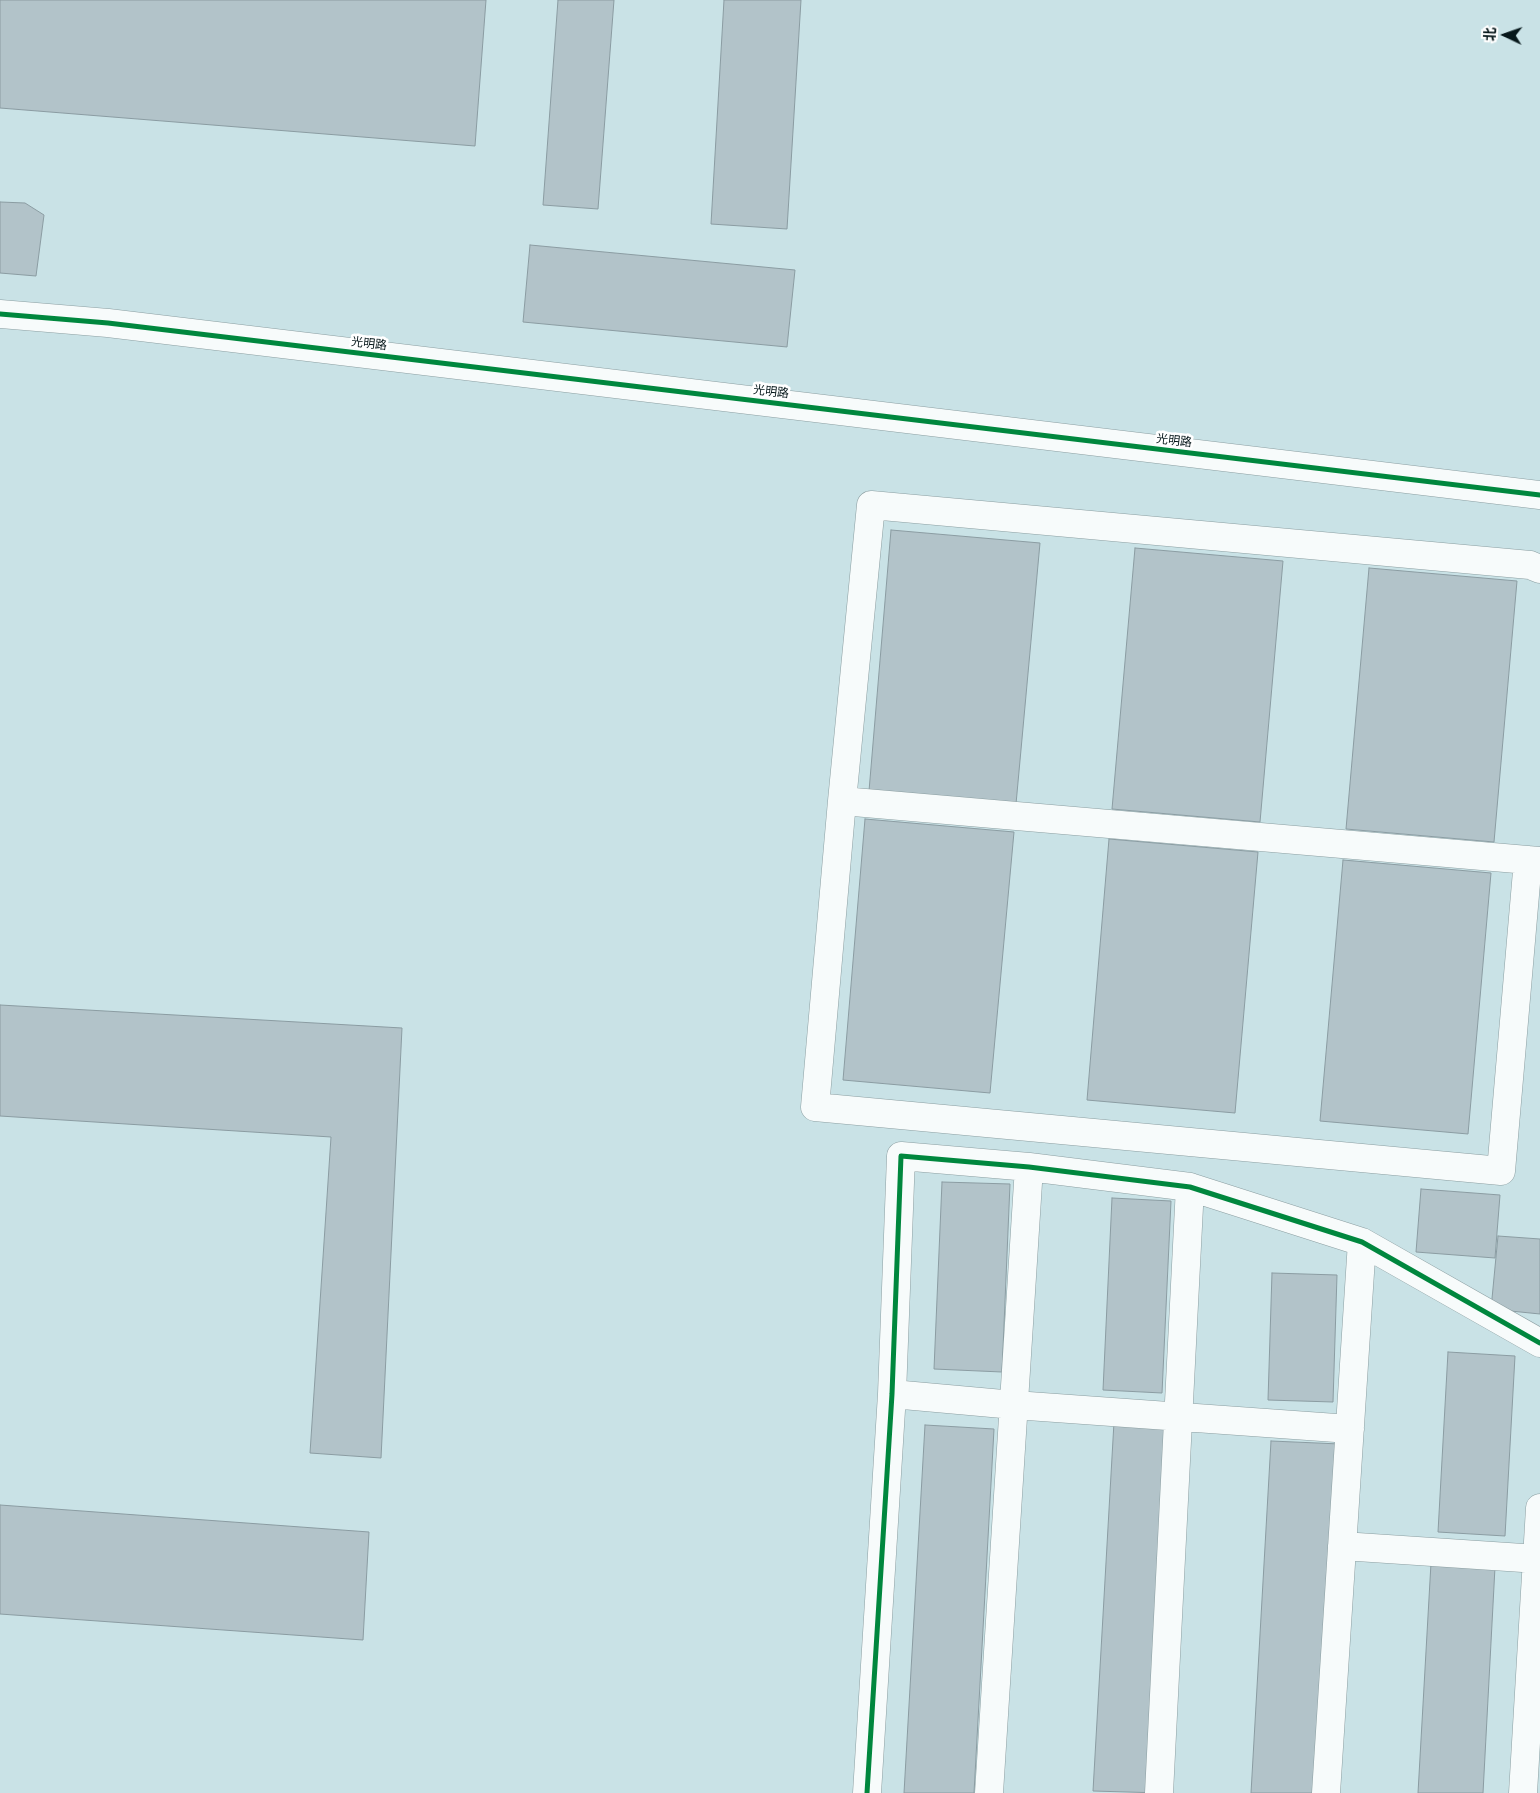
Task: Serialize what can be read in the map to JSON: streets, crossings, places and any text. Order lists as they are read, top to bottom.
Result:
{
  "streets": {
    "street": ["光明路"]
  },
  "north": "left"
}
